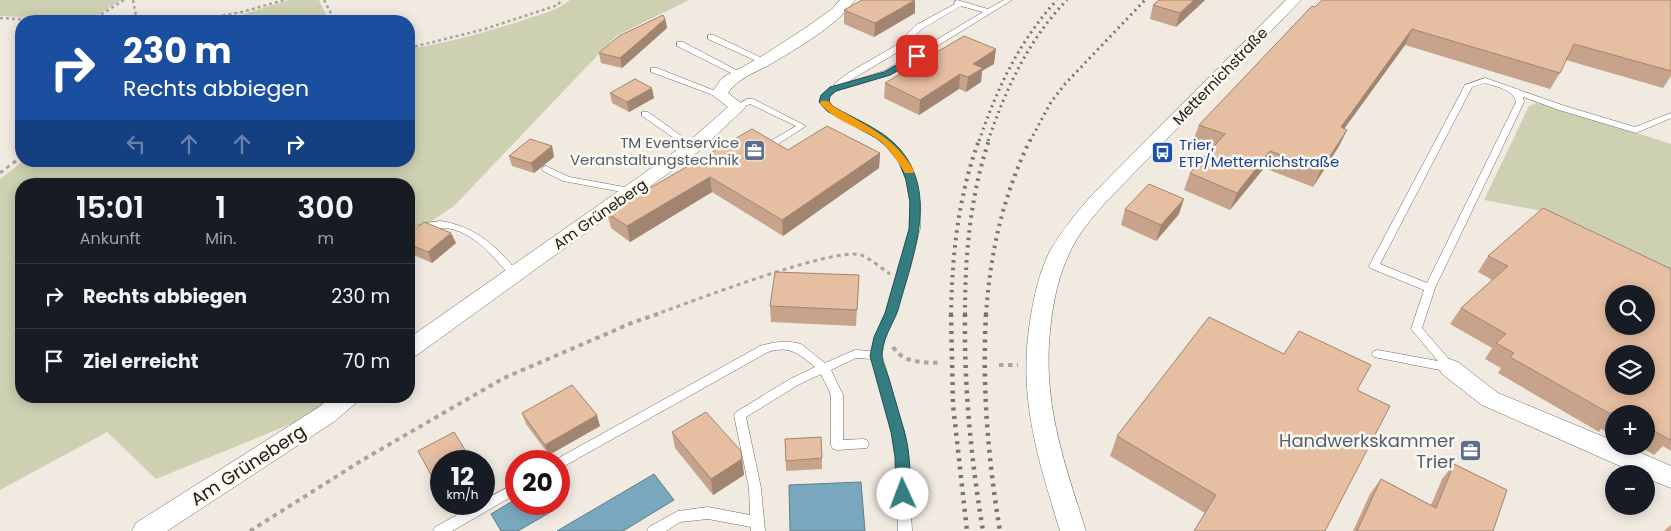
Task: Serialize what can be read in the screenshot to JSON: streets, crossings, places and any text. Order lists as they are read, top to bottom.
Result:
{
  "streets": {
    "street": ["Metternichstraße", "Am Grüneberg"]
  },
  "places": {
    "office": ["TM Eventservice Veranstaltungstechnik", "Handwerkskammer Trier"],
    "bus stop": ["Trier, ETP/Metternichstraße"]
  },
  "page": {
    "turn": ["230 m", "Rechts abbiegen"],
    "eta": [
      "15:01",
      "Ankunft",
      "1",
      "Min.",
      "300",
      "m"
    ],
    "list": [
      {
        "name": "Rechts abbiegen",
        "value": "230 m"
      },
      {
        "name": "Ziel erreicht",
        "value": "70 m"
      }
    ],
    "map_buttons": ["+", "−"],
    "speed": "12 km/h",
    "limit": "20"
  }
}
